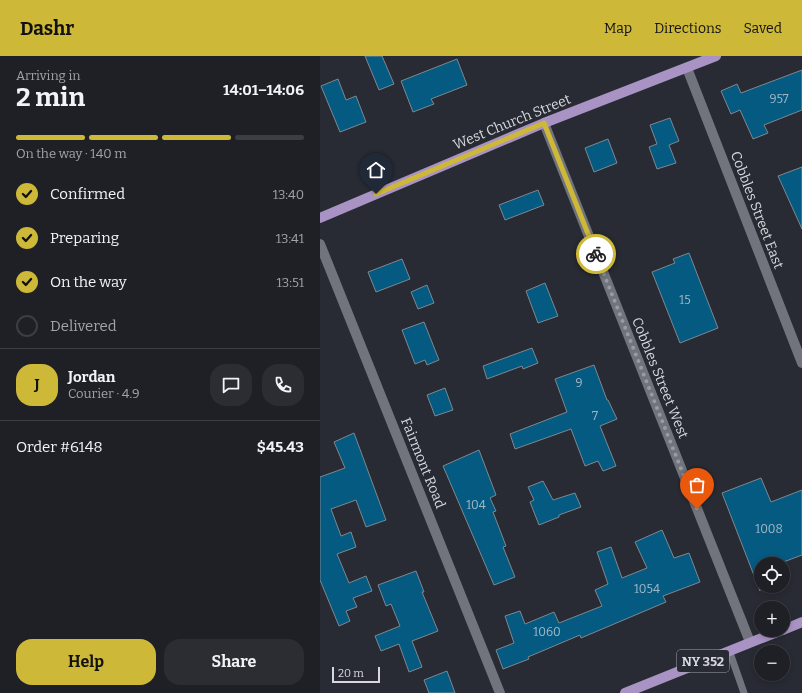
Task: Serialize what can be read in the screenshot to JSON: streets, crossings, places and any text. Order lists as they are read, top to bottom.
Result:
{
  "streets": {
    "main road": ["West Church Street", "NY 352"],
    "street": ["Cobbles Street East", "Cobbles Street West", "Fairmont Road"]
  },
  "crossings": [
    ["West Church Street", "Cobbles Street East"],
    ["West Church Street", "Cobbles Street West"],
    ["Cobbles Street West", "NY 352"]
  ],
  "house_numbers": [
    "957",
    "15",
    "9",
    "7",
    "104",
    "1008",
    "1054",
    "1060"
  ],
  "scale_bar": "20 m",
  "page": {
    "header": "Dashr",
    "nav": ["Map", "Directions", "Saved"],
    "heading": ["2 min", "Arriving in", "14:01–14:06"],
    "panel": [
      "Jordan",
      "Courier · 4.9",
      "Order #6148",
      "$45.43"
    ],
    "bar": "On the way · 140 m",
    "list": [
      ["Confirmed", "13:40"],
      ["Preparing", "13:41"],
      ["On the way", "13:51"],
      "Delivered"
    ],
    "round": "J",
    "map_buttons": ["+", "−"],
    "buttons": ["Help", "Share"],
    "scale": "20 m"
  }
}
